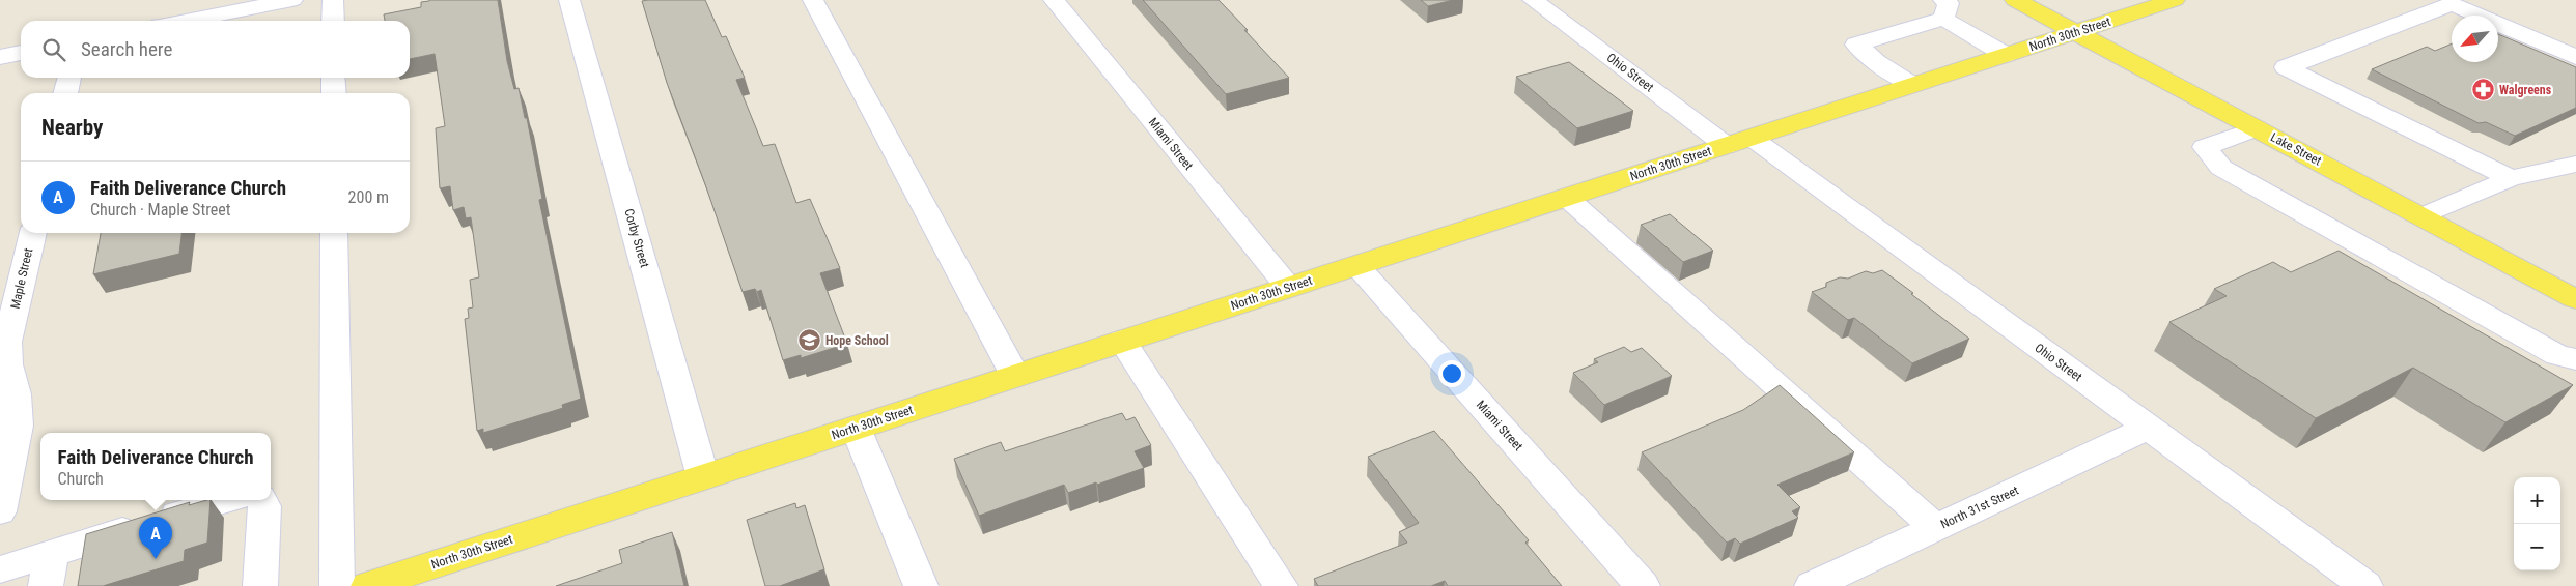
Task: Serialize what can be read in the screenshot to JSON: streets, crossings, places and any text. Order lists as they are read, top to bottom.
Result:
{
  "streets": {
    "main road": ["North 30th Street", "Lake Street"],
    "street": [
      "Ohio Street",
      "Miami Street",
      "Corby Street",
      "Maple Street",
      "North 31st Street"
    ]
  },
  "crossings": [
    ["North 30th Street", "Ohio Street"],
    ["North 30th Street", "Miami Street"],
    ["North 30th Street", "Lake Street"],
    ["North 30th Street", "Corby Street"],
    ["Ohio Street", "North 31st Street"]
  ],
  "places": {
    "pharmacy": ["Walgreens"],
    "school or university": ["Hope School"]
  },
  "north": "bottom left",
  "page": {
    "search": "Search here",
    "heading": "Nearby",
    "list": [
      {
        "mark": "A",
        "name": "Faith Deliverance Church",
        "note": "Church · Maple Street",
        "value": "200 m"
      }
    ],
    "popup": ["Faith Deliverance Church", "Church"],
    "map_buttons": ["+", "−"],
    "pins": "A"
  }
}
